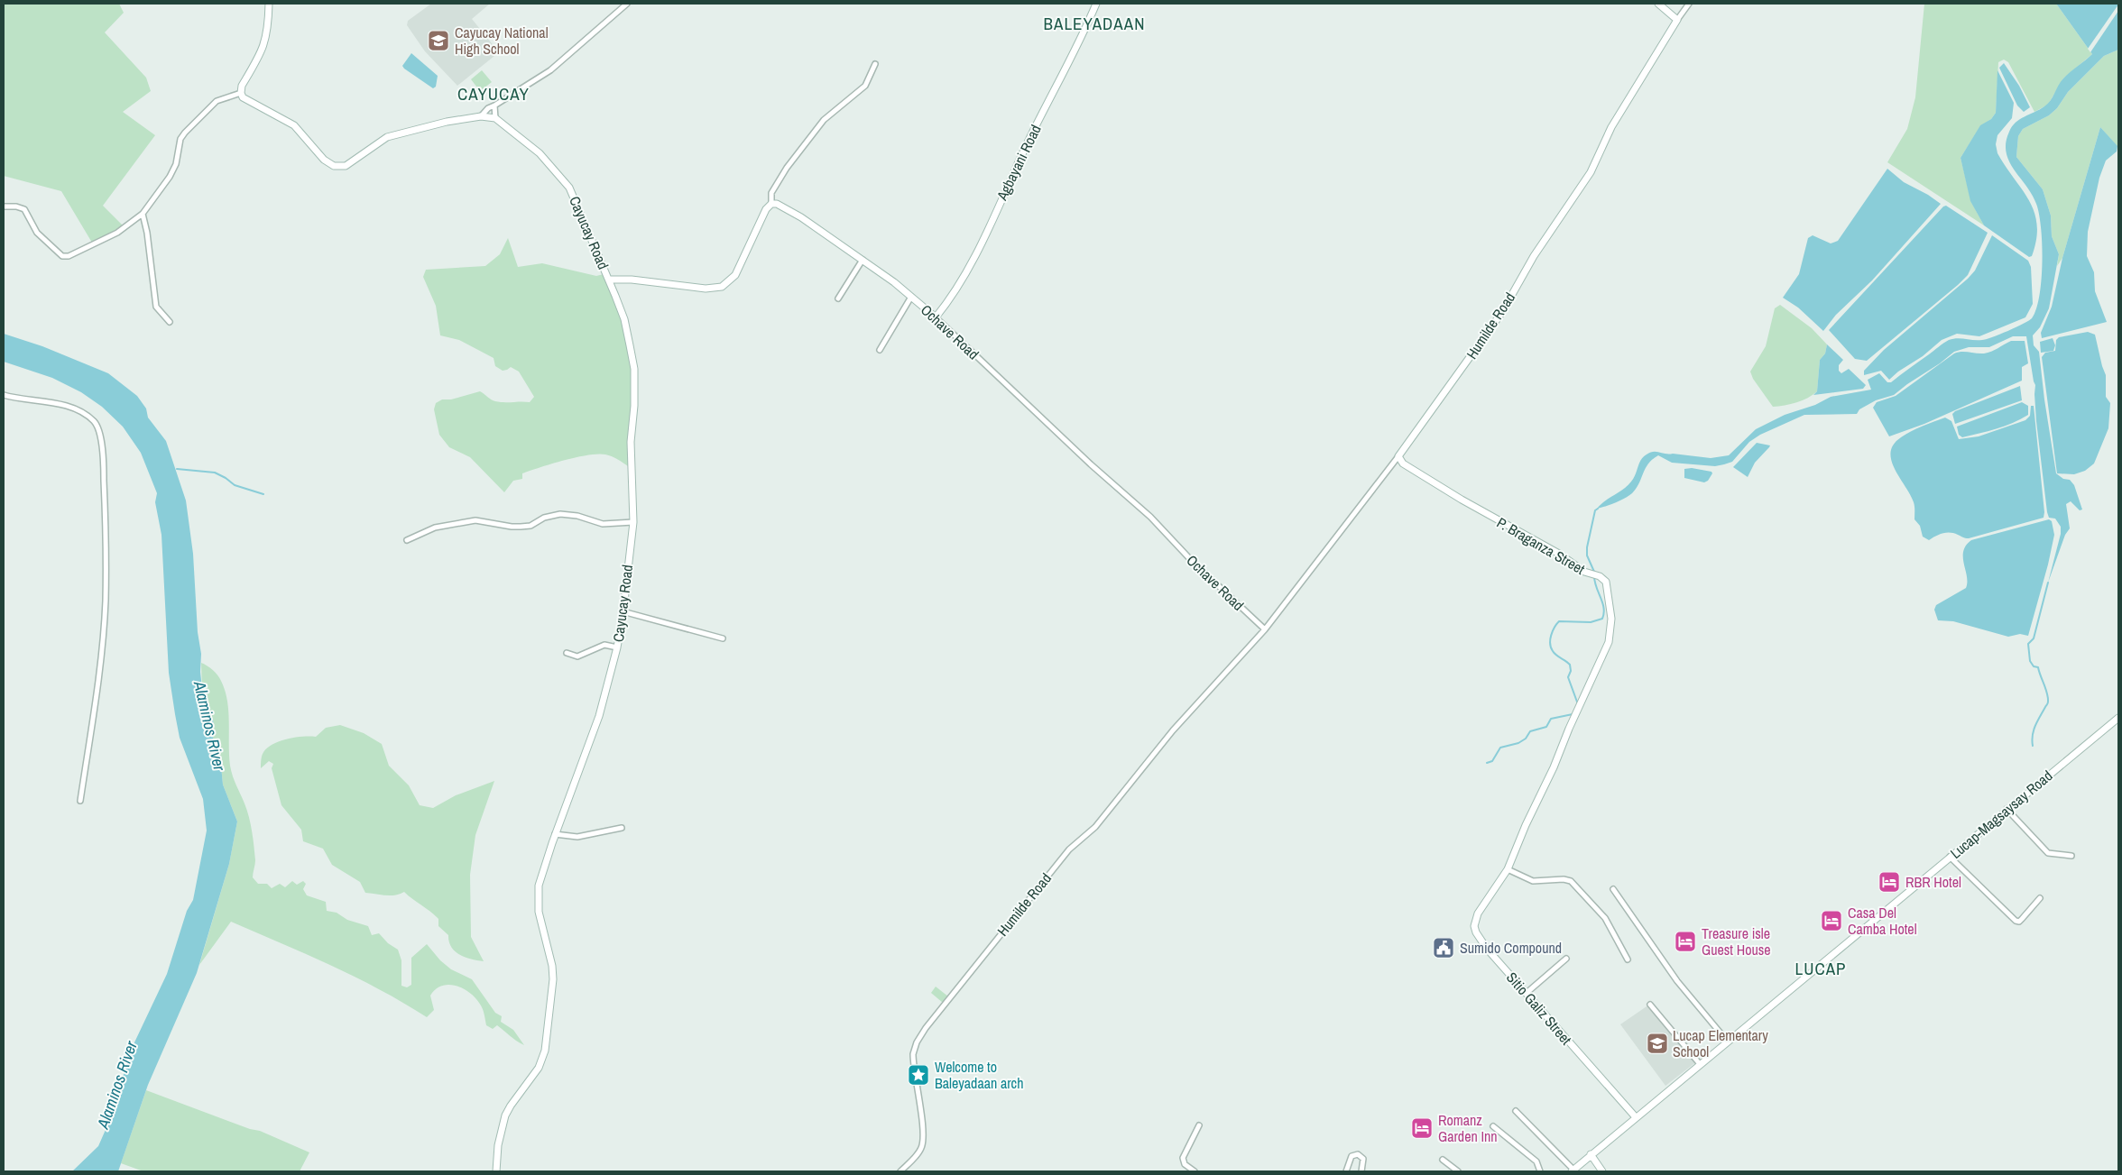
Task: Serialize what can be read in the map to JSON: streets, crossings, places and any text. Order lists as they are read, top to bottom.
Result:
{
  "streets": {
    "street": [
      "Agbayani Road",
      "Cayucay Road",
      "Humilde Road",
      "Ochave Road",
      "P. Braganza Street",
      "Lucap-Magsaysay Road",
      "Sitio Galiz Street"
    ]
  },
  "crossings": [
    ["Agbayani Road", "Ochave Road"],
    ["Humilde Road", "Ochave Road"],
    ["Humilde Road", "P. Braganza Street"],
    ["P. Braganza Street", "Sitio Galiz Street"],
    ["Lucap-Magsaysay Road", "Sitio Galiz Street"]
  ],
  "districts": ["BALEYADAAN", "CAYUCAY", "LUCAP"],
  "water": ["Alaminos River"],
  "places": {
    "school or university": ["Cayucay National High School", "Lucap Elementary School"],
    "hotel": [
      "RBR Hotel",
      "Casa Del Camba Hotel",
      "Treasure isle Guest House",
      "Romanz Garden Inn"
    ],
    "public building": ["Sumido Compound"],
    "place": ["Welcome to Baleyadaan arch"]
  }
}
